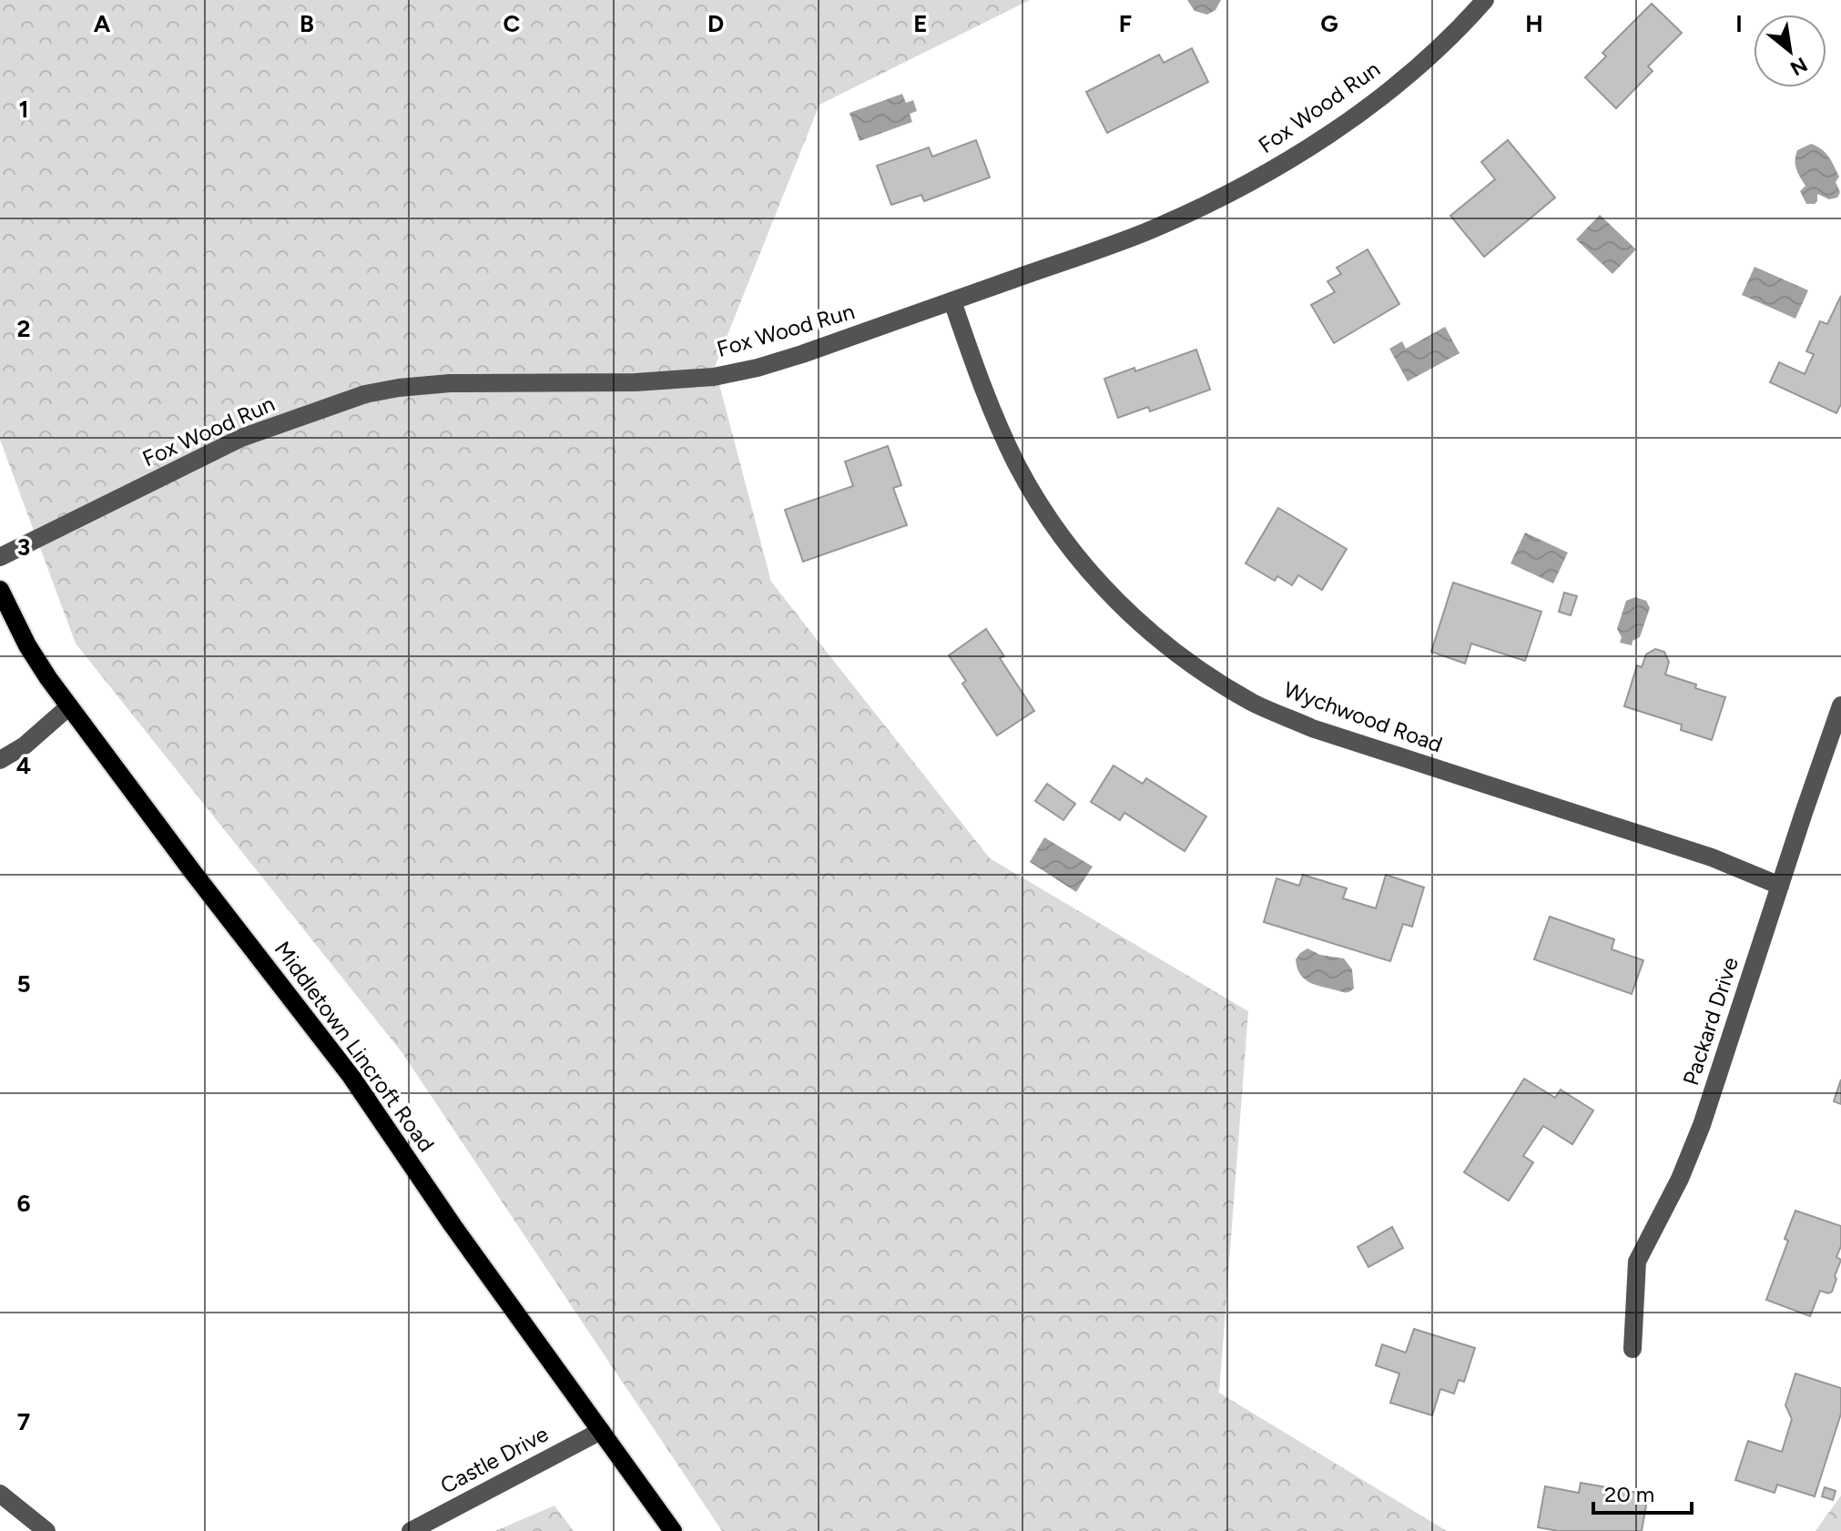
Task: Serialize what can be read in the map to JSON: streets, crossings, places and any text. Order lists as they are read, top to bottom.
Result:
{
  "streets": {
    "main road": ["Middletown Lincroft Road"],
    "street": [
      "Fox Wood Run",
      "Wychwood Road",
      "Packard Drive",
      "Castle Drive"
    ]
  },
  "crossings": [
    ["Fox Wood Run", "Wychwood Road"],
    ["Wychwood Road", "Packard Drive"],
    ["Middletown Lincroft Road", "Castle Drive"]
  ],
  "scale_bar": "20 m",
  "north": "bottom right",
  "grid": {
    "columns": [
      "A",
      "B",
      "C",
      "D",
      "E",
      "F",
      "G",
      "H",
      "I"
    ],
    "rows": [
      "1",
      "2",
      "3",
      "4",
      "5",
      "6",
      "7"
    ]
  }
}
